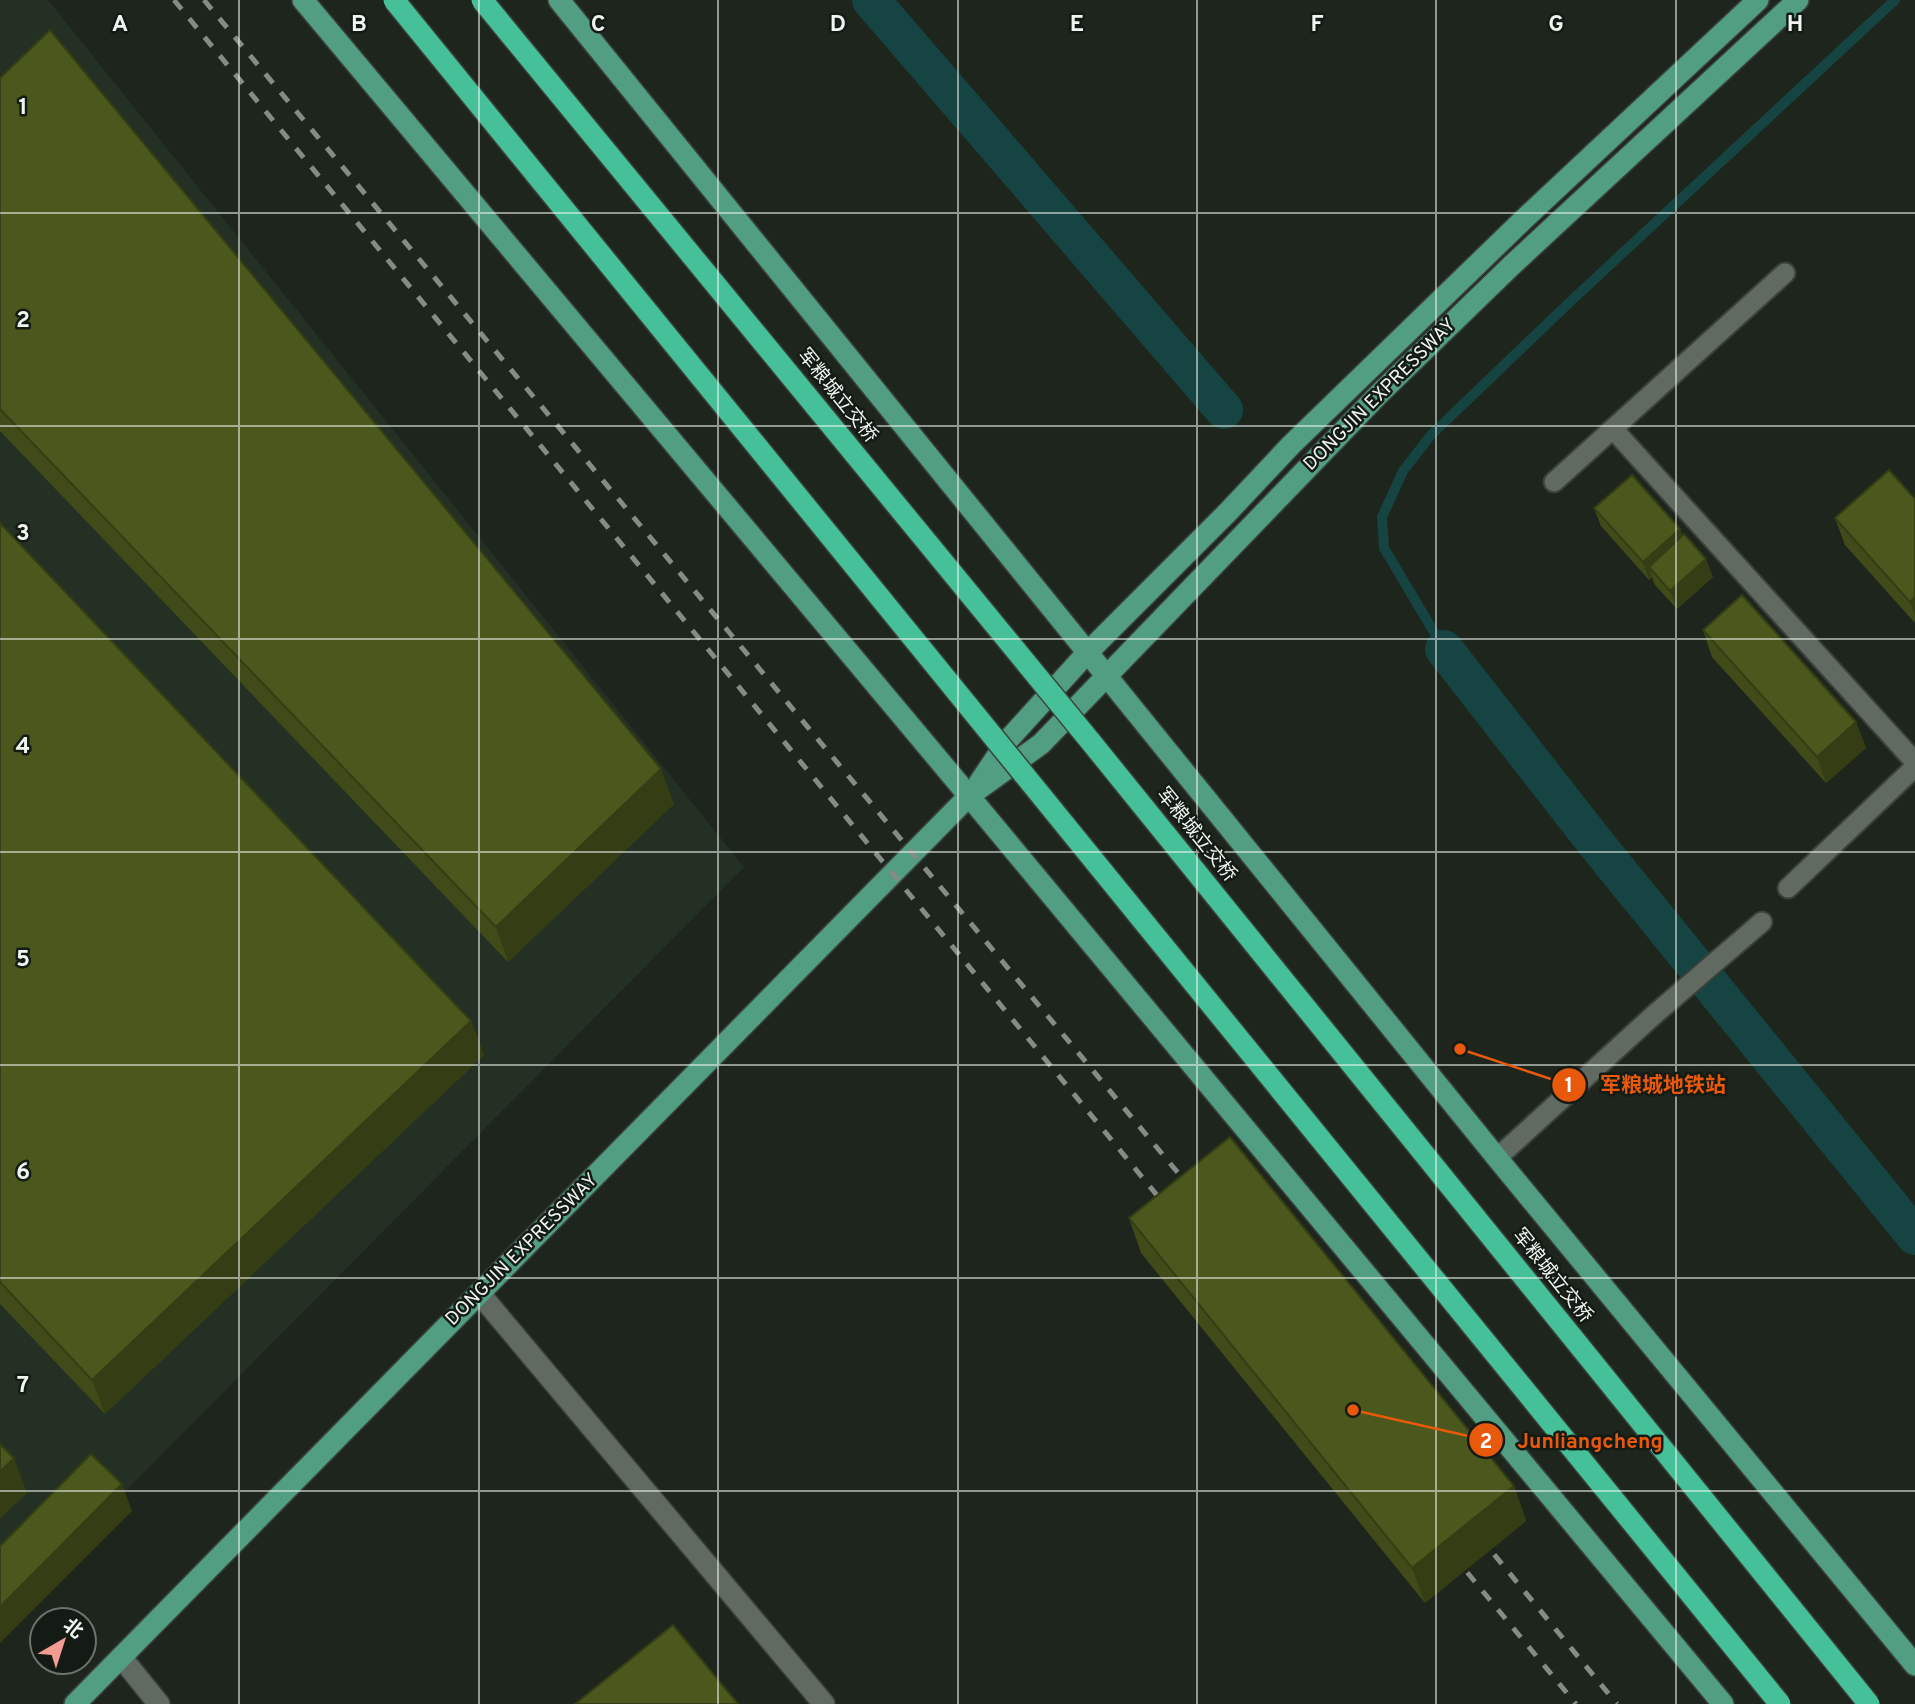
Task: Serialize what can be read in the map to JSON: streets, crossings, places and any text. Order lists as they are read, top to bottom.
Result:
{
  "streets": {
    "highway": ["军粮城立交桥"],
    "main road": ["DONGJIN EXPRESSWAY"]
  },
  "places": ["军粮城地铁站", "Junliangcheng"],
  "north": "top right",
  "grid": {
    "columns": [
      "A",
      "B",
      "C",
      "D",
      "E",
      "F",
      "G",
      "H"
    ],
    "rows": [
      "1",
      "2",
      "3",
      "4",
      "5",
      "6",
      "7"
    ]
  }
}
